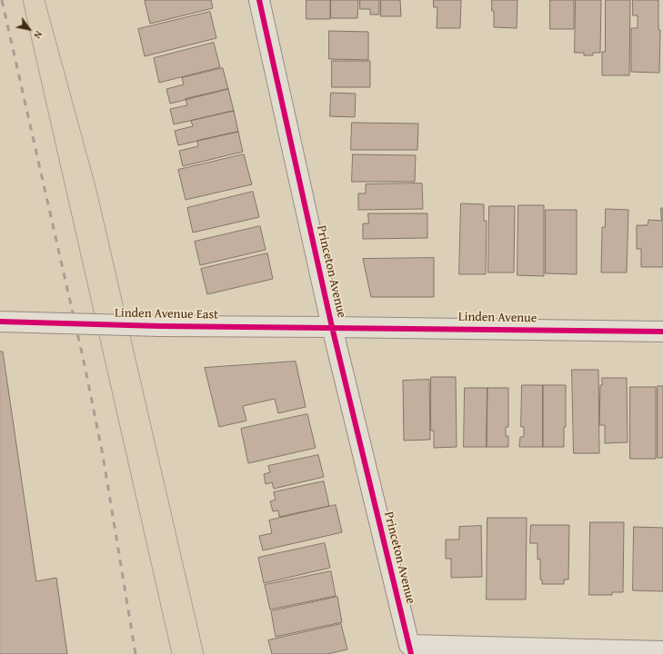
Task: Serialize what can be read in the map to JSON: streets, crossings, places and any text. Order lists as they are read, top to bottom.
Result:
{
  "streets": {
    "street": ["Princeton Avenue", "Linden Avenue East", "Linden Avenue"]
  },
  "crossings": [
    ["Princeton Avenue", "Linden Avenue East"],
    ["Princeton Avenue", "Linden Avenue"],
    ["Linden Avenue East", "Linden Avenue"]
  ],
  "north": "bottom right"
}
